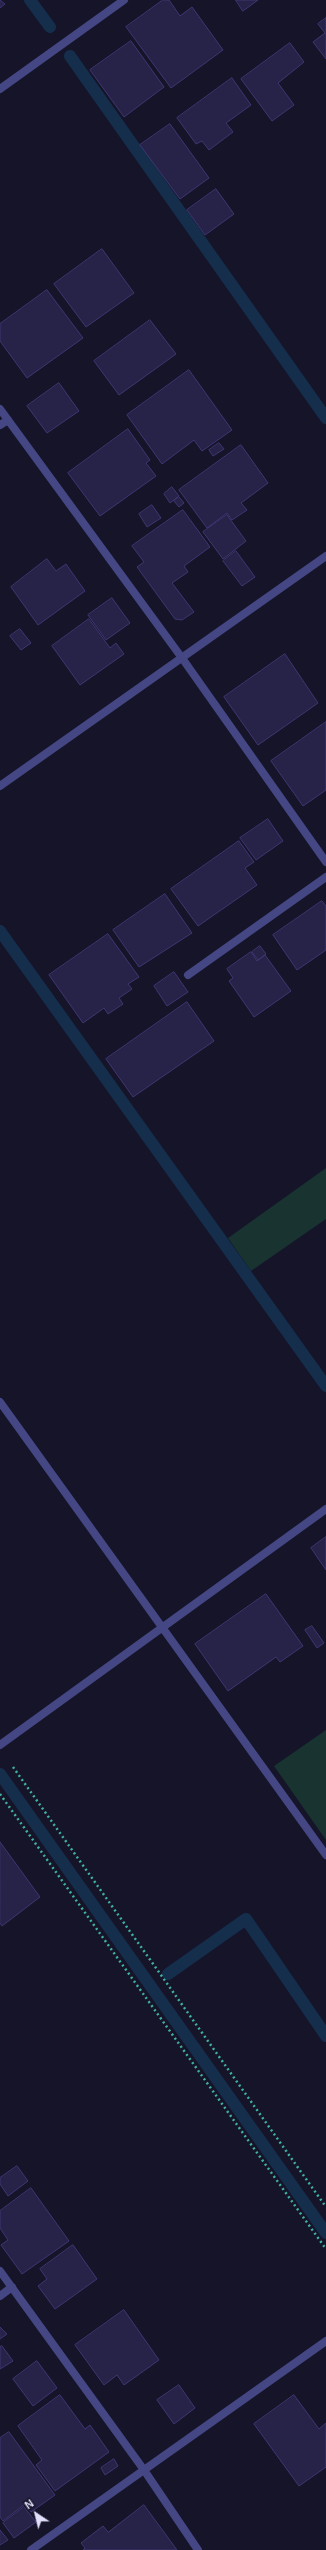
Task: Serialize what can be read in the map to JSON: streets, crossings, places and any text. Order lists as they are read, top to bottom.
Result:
{
  "north": "top left"
}
